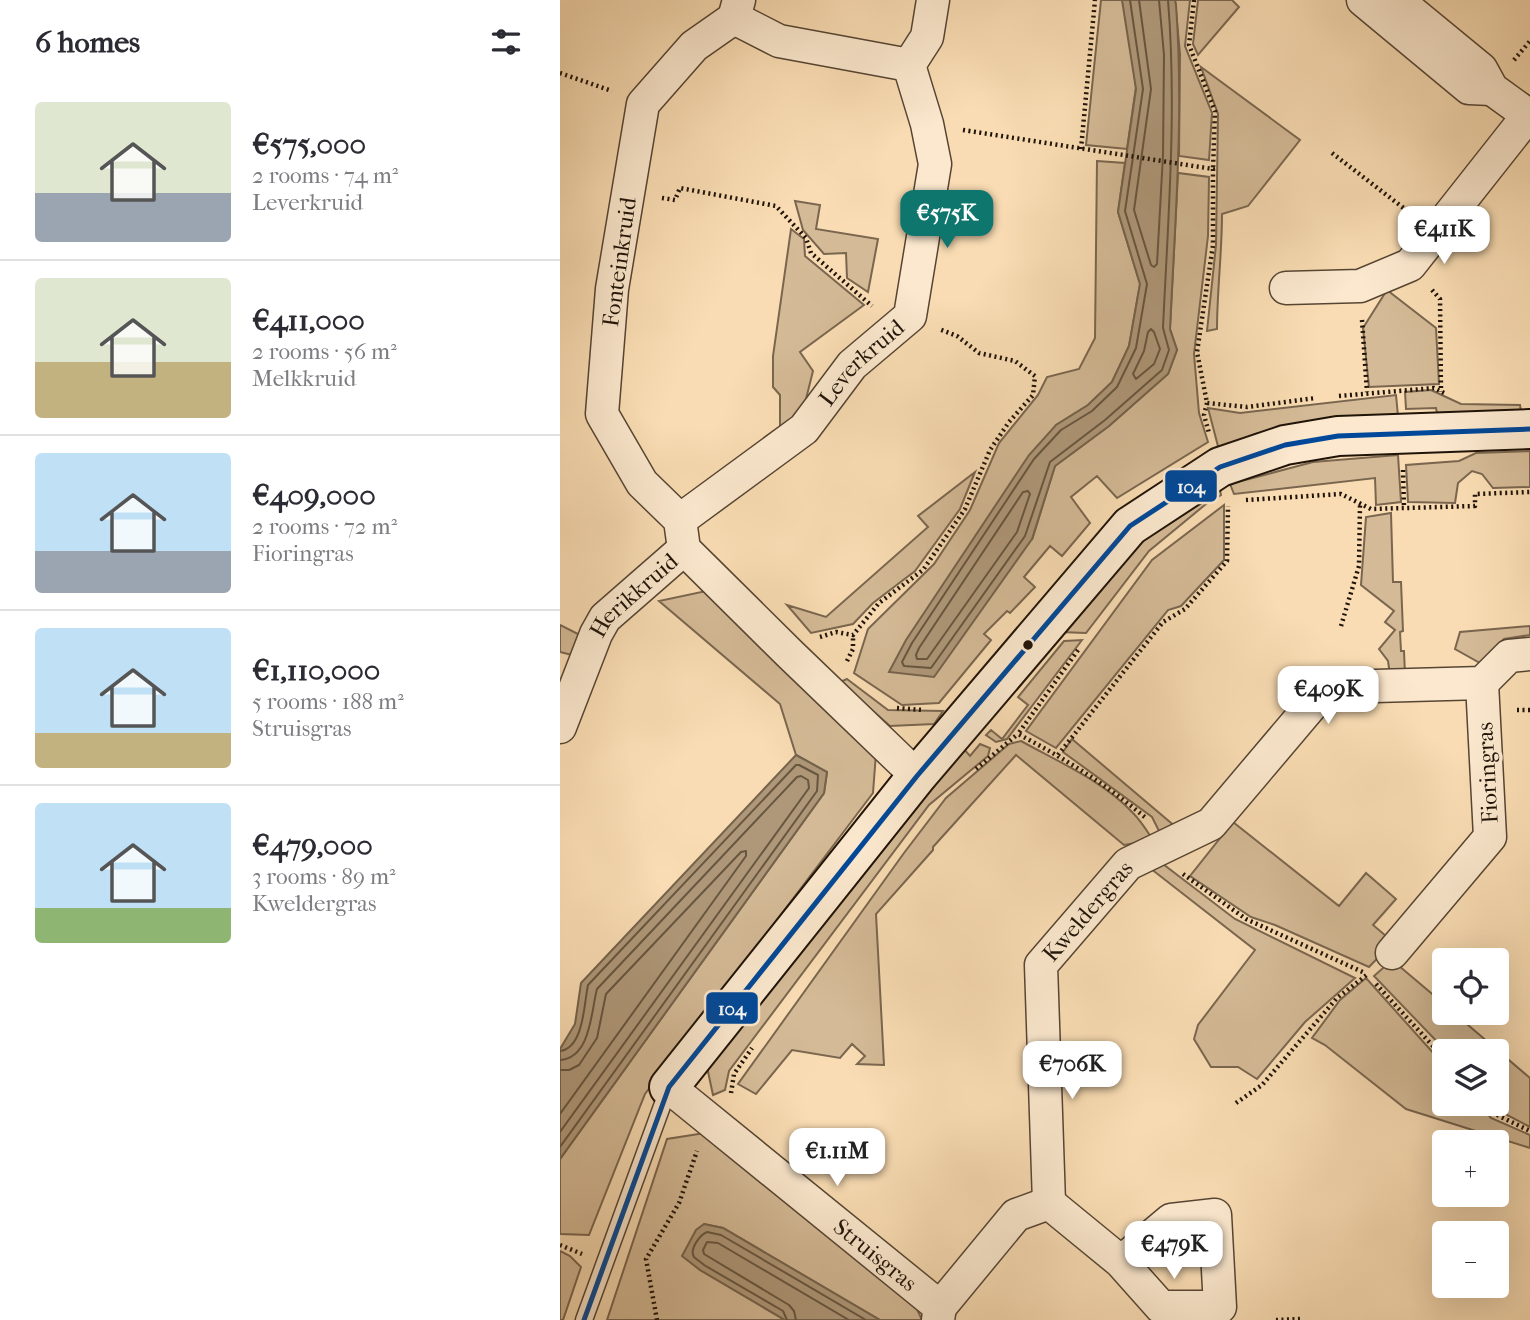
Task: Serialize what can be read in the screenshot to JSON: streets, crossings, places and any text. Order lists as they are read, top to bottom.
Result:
{
  "streets": {
    "street": [
      "Fonteinkruid",
      "Leverkruid",
      "Herikkruid",
      "Fioringras",
      "Kweldergras",
      "Struisgras"
    ]
  },
  "crossings": [
    ["Fonteinkruid", "Leverkruid"],
    ["Fonteinkruid", "Herikkruid"],
    ["Leverkruid", "Herikkruid"]
  ],
  "lines": ["transit line 104"],
  "page": {
    "heading": "6 homes",
    "list": [
      {
        "name": "€575,000",
        "note": "2 rooms · 74 m² · Leverkruid"
      },
      {
        "name": "€411,000",
        "note": "2 rooms · 56 m² · Melkkruid"
      },
      {
        "name": "€409,000",
        "note": "2 rooms · 72 m² · Fioringras"
      },
      {
        "name": "€1,110,000",
        "note": "5 rooms · 188 m² · Struisgras"
      },
      {
        "name": "€479,000",
        "note": "3 rooms · 89 m² · Kweldergras"
      }
    ],
    "price": [
      "€575K",
      "€411K",
      "€409K",
      "€706K",
      "€1.11M",
      "€479K"
    ],
    "map_buttons": ["+", "−"]
  }
}
